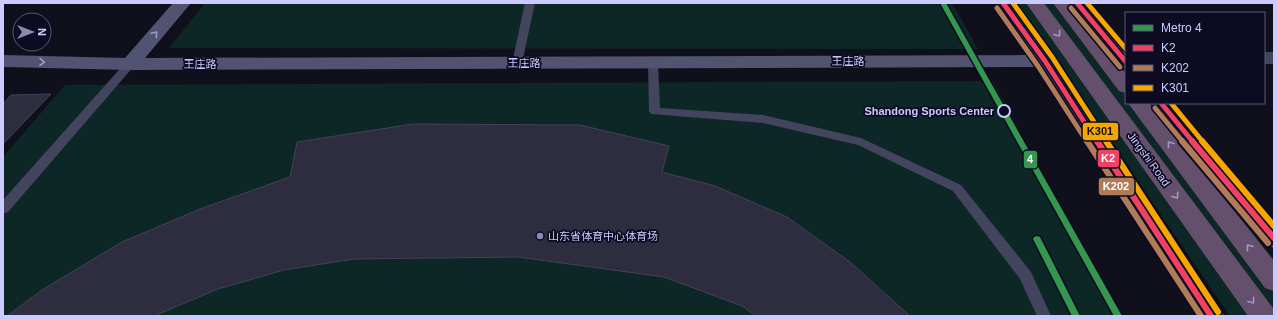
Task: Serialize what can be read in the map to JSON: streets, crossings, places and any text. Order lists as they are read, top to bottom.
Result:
{
  "streets": {
    "highway": ["Jingshi Road"],
    "main road": ["王庄路"]
  },
  "places": ["Shandong Sports Center", "山东省体育中心体育场"],
  "lines": [
    "metro line 4",
    "transit line K2",
    "transit line K301",
    "transit line K202"
  ],
  "legend": [
    "Metro 4",
    "K2",
    "K202",
    "K301"
  ],
  "north": "right"
}
